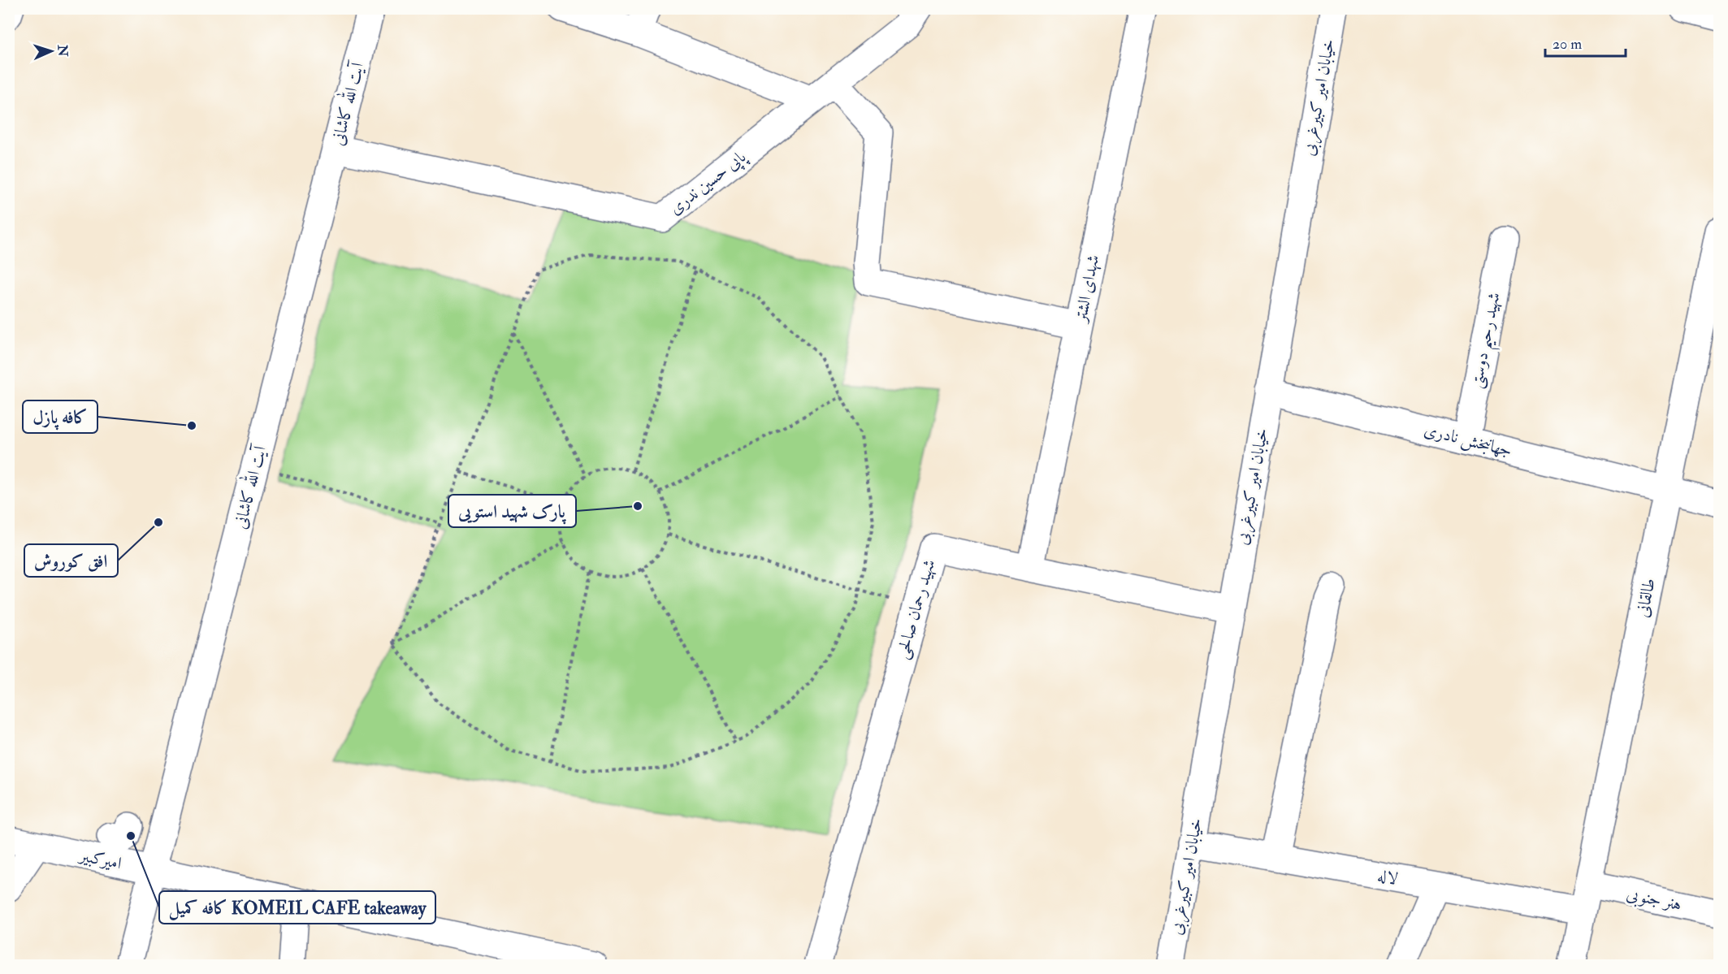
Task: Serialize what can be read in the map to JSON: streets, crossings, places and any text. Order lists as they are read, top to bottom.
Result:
{
  "streets": {
    "street": [
      "خیابان امیر کبیرغربی",
      "آیت الله کاشانی",
      "پاپی حسین ندری",
      "شهدای الشتر",
      "شهید رحیم دوستی",
      "جهانبخش نادری",
      "طالقانی",
      "شهید رحمان صالحی",
      "امیرکبیر",
      "لاله",
      "هنر جنوبی"
    ]
  },
  "crossings": [
    ["خیابان امیر کبیرغربی", "جهانبخش نادری"],
    ["خیابان امیر کبیرغربی", "شهید رحمان صالحی"],
    ["خیابان امیر کبیرغربی", "لاله"],
    ["آیت الله کاشانی", "پاپی حسین ندری"],
    ["آیت الله کاشانی", "امیرکبیر"],
    ["شهدای الشتر", "شهید رحمان صالحی"],
    ["شهید رحیم دوستی", "جهانبخش نادری"],
    ["جهانبخش نادری", "طالقانی"],
    ["طالقانی", "لاله"],
    ["طالقانی", "هنر جنوبی"]
  ],
  "places": [
    "کافه پازل",
    "پارک شهید استویی",
    "افق کوروش",
    "کافه کمیل KOMEIL CAFE takeaway"
  ],
  "scale_bar": "20 m",
  "north": "right"
}
